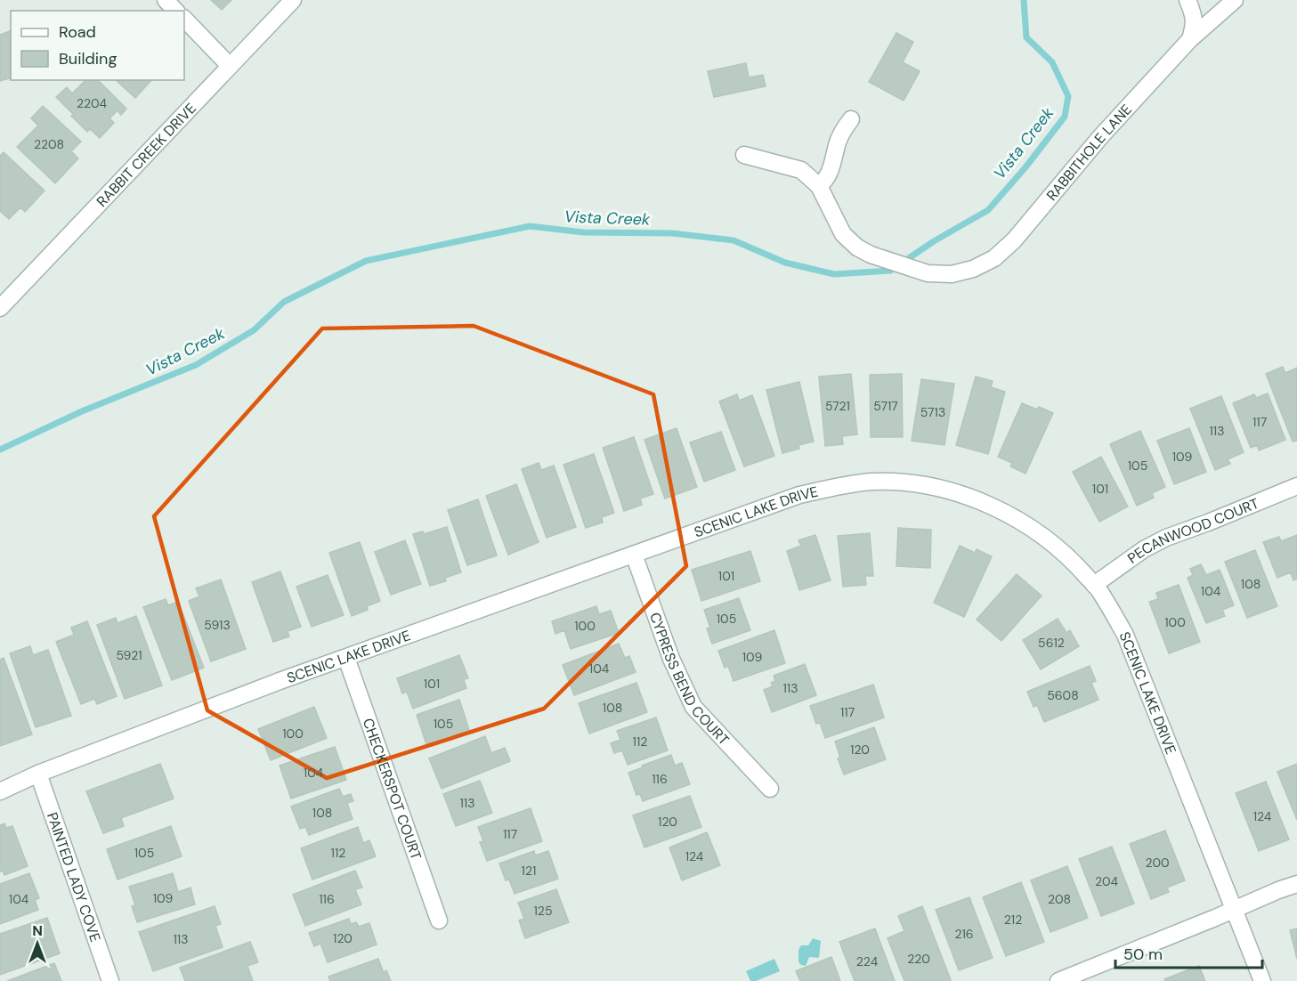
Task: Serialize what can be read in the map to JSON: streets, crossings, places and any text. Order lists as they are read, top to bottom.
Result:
{
  "streets": {
    "street": [
      "RABBITHOLE LANE",
      "RABBIT CREEK DRIVE",
      "SCENIC LAKE DRIVE",
      "PECANWOOD COURT",
      "CYPRESS BEND COURT",
      "CHECKERSPOT COURT",
      "PAINTED LADY COVE"
    ]
  },
  "crossings": [
    ["SCENIC LAKE DRIVE", "PECANWOOD COURT"],
    ["SCENIC LAKE DRIVE", "CYPRESS BEND COURT"],
    ["SCENIC LAKE DRIVE", "CHECKERSPOT COURT"],
    ["SCENIC LAKE DRIVE", "PAINTED LADY COVE"]
  ],
  "water": ["Vista Creek"],
  "house_numbers": [
    "2204",
    "2208",
    "5721",
    "5717",
    "5713",
    "117",
    "113",
    "109",
    "105",
    "101",
    "101",
    "108",
    "104",
    "105",
    "100",
    "5913",
    "100",
    "5612",
    "5921",
    "109",
    "104",
    "101",
    "113",
    "5608",
    "108",
    "117",
    "105",
    "100",
    "112",
    "120",
    "104",
    "116",
    "113",
    "108",
    "124",
    "120",
    "117",
    "105",
    "112",
    "124",
    "200",
    "121",
    "204",
    "109",
    "104",
    "116",
    "208",
    "125",
    "212",
    "216",
    "120",
    "113",
    "220",
    "224"
  ],
  "legend": ["Road", "Building"],
  "scale_bar": "50 m",
  "north": "top"
}
